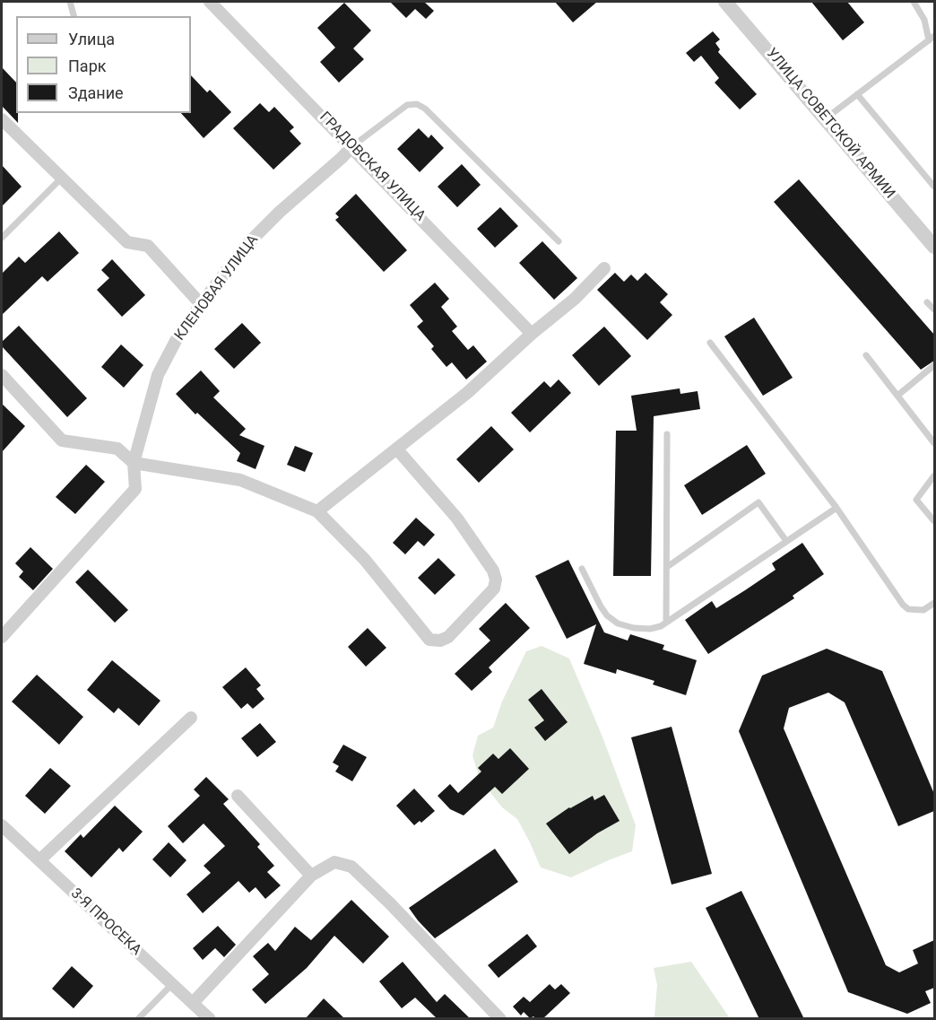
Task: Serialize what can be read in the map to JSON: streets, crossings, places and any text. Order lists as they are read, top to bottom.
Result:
{
  "streets": {
    "street": [
      "УЛИЦА СОВЕТСКОЙ АРМИИ",
      "ГРАДОВСКАЯ УЛИЦА",
      "КЛЕНОВАЯ УЛИЦА",
      "3-Я ПРОСЕКА"
    ]
  },
  "crossings": [
    ["ГРАДОВСКАЯ УЛИЦА", "КЛЕНОВАЯ УЛИЦА"]
  ],
  "legend": ["Улица", "Парк", "Здание"]
}
